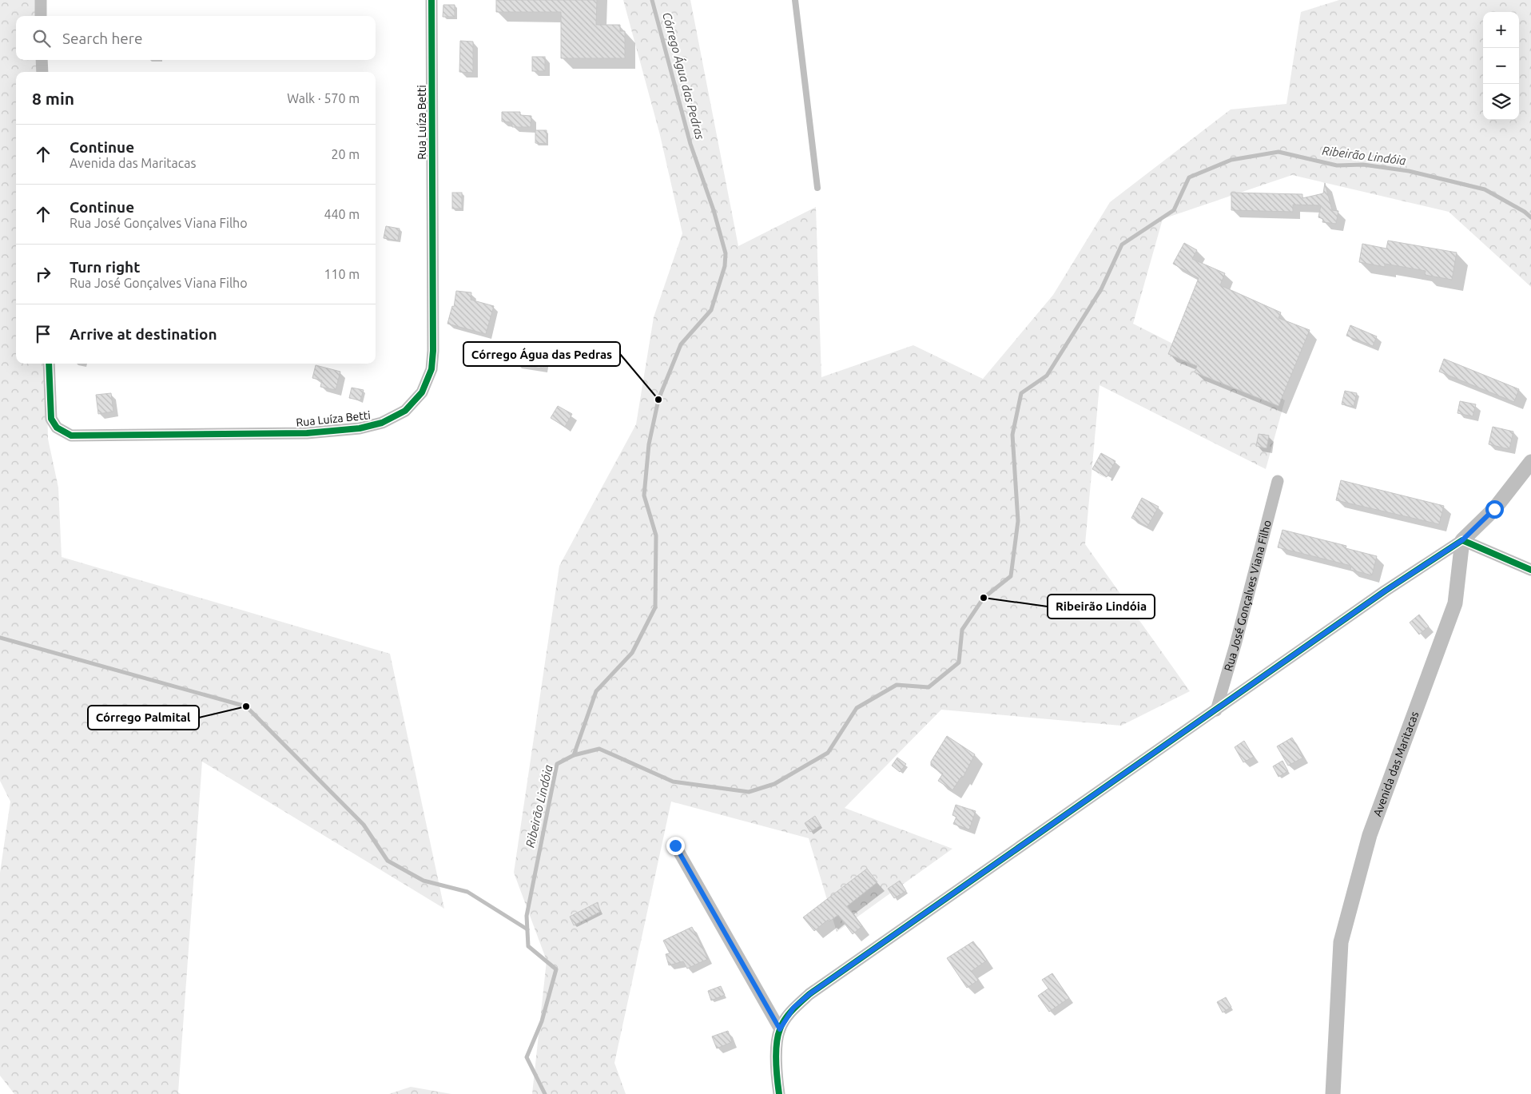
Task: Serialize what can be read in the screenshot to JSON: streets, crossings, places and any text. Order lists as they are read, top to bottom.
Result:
{
  "streets": {
    "street": ["Rua Luíza Betti", "Rua José Gonçalves Viana Filho", "Avenida das Maritacas"]
  },
  "water": ["Córrego Água das Pedras", "Ribeirão Lindóia"],
  "places": ["Córrego Água das Pedras", "Ribeirão Lindóia", "Córrego Palmital"],
  "page": {
    "map_buttons": ["+", "−"],
    "search": "Search here",
    "heading": ["8 min", "Walk · 570 m"],
    "list": [
      ["Continue", "Avenida das Maritacas", "20 m"],
      ["Continue", "Rua José Gonçalves Viana Filho", "440 m"],
      ["Turn right", "Rua José Gonçalves Viana Filho", "110 m"],
      "Arrive at destination"
    ]
  }
}
